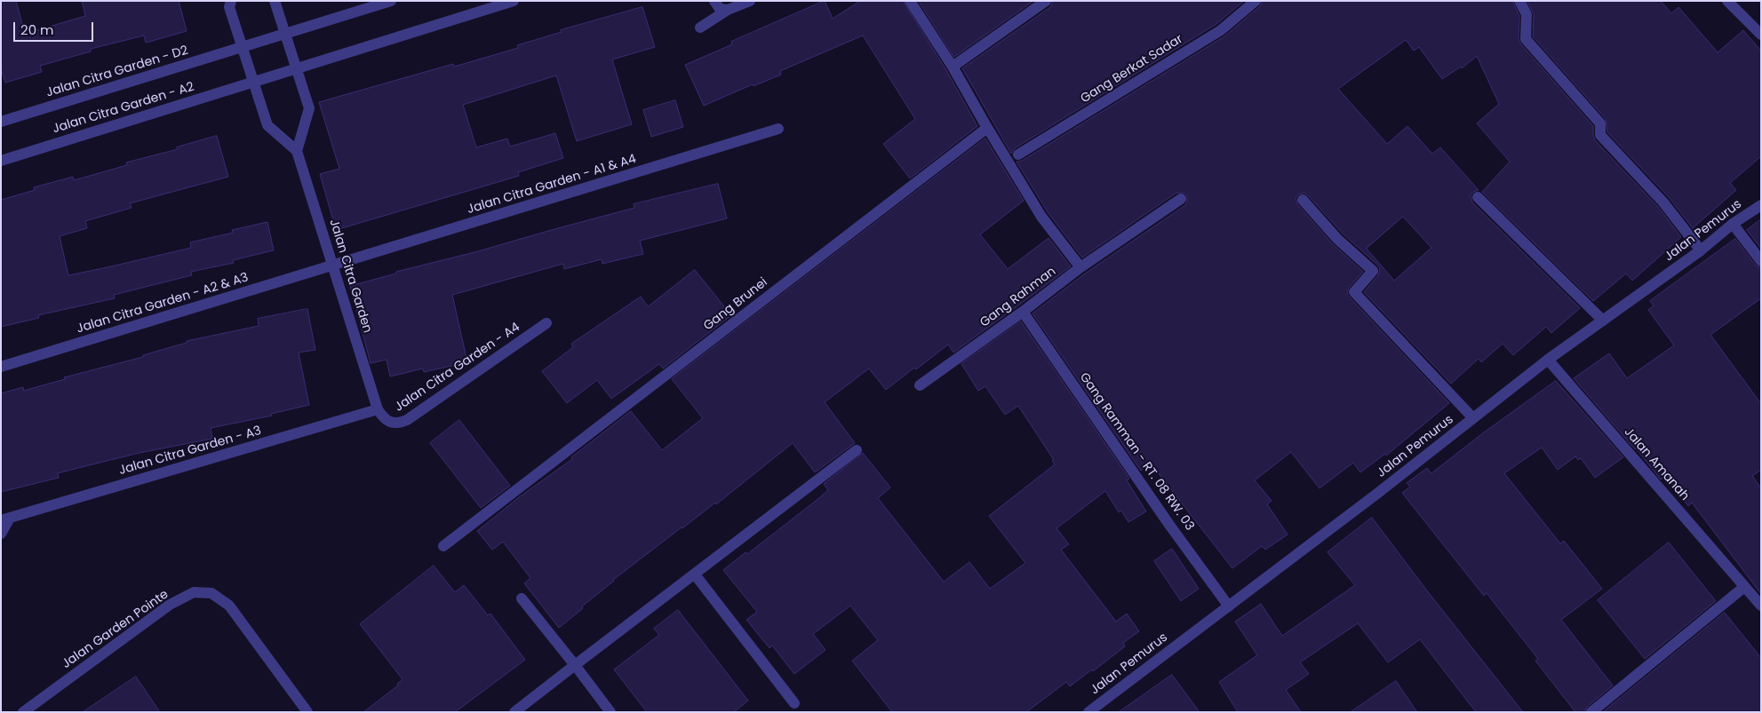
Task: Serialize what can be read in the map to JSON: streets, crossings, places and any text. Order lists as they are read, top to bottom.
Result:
{
  "streets": {
    "street": [
      "Gang Berkat Sadar",
      "Jalan Citra Garden - D2",
      "Jalan Citra Garden - A2",
      "Jalan Citra Garden - A1 & A4",
      "Jalan Pemurus",
      "Jalan Citra Garden",
      "Gang Rahman",
      "Jalan Citra Garden - A2 & A3",
      "Gang Brunei",
      "Jalan Citra Garden - A4",
      "Jalan Citra Garden - A3",
      "Gang Ramman - RT. 08 RW. 03",
      "Jalan Amanah",
      "Jalan Garden Pointe"
    ]
  },
  "crossings": [
    ["Jalan Citra Garden - A1 & A4", "Jalan Citra Garden"],
    ["Jalan Citra Garden - A1 & A4", "Jalan Citra Garden - A2 & A3"],
    ["Jalan Pemurus", "Gang Ramman - RT. 08 RW. 03"],
    ["Jalan Pemurus", "Jalan Amanah"],
    ["Jalan Citra Garden", "Jalan Citra Garden - A2 & A3"],
    ["Jalan Citra Garden", "Jalan Citra Garden - A4"],
    ["Jalan Citra Garden", "Jalan Citra Garden - A3"],
    ["Gang Rahman", "Gang Ramman - RT. 08 RW. 03"],
    ["Jalan Citra Garden - A4", "Jalan Citra Garden - A3"]
  ],
  "scale_bar": "20 m"
}
